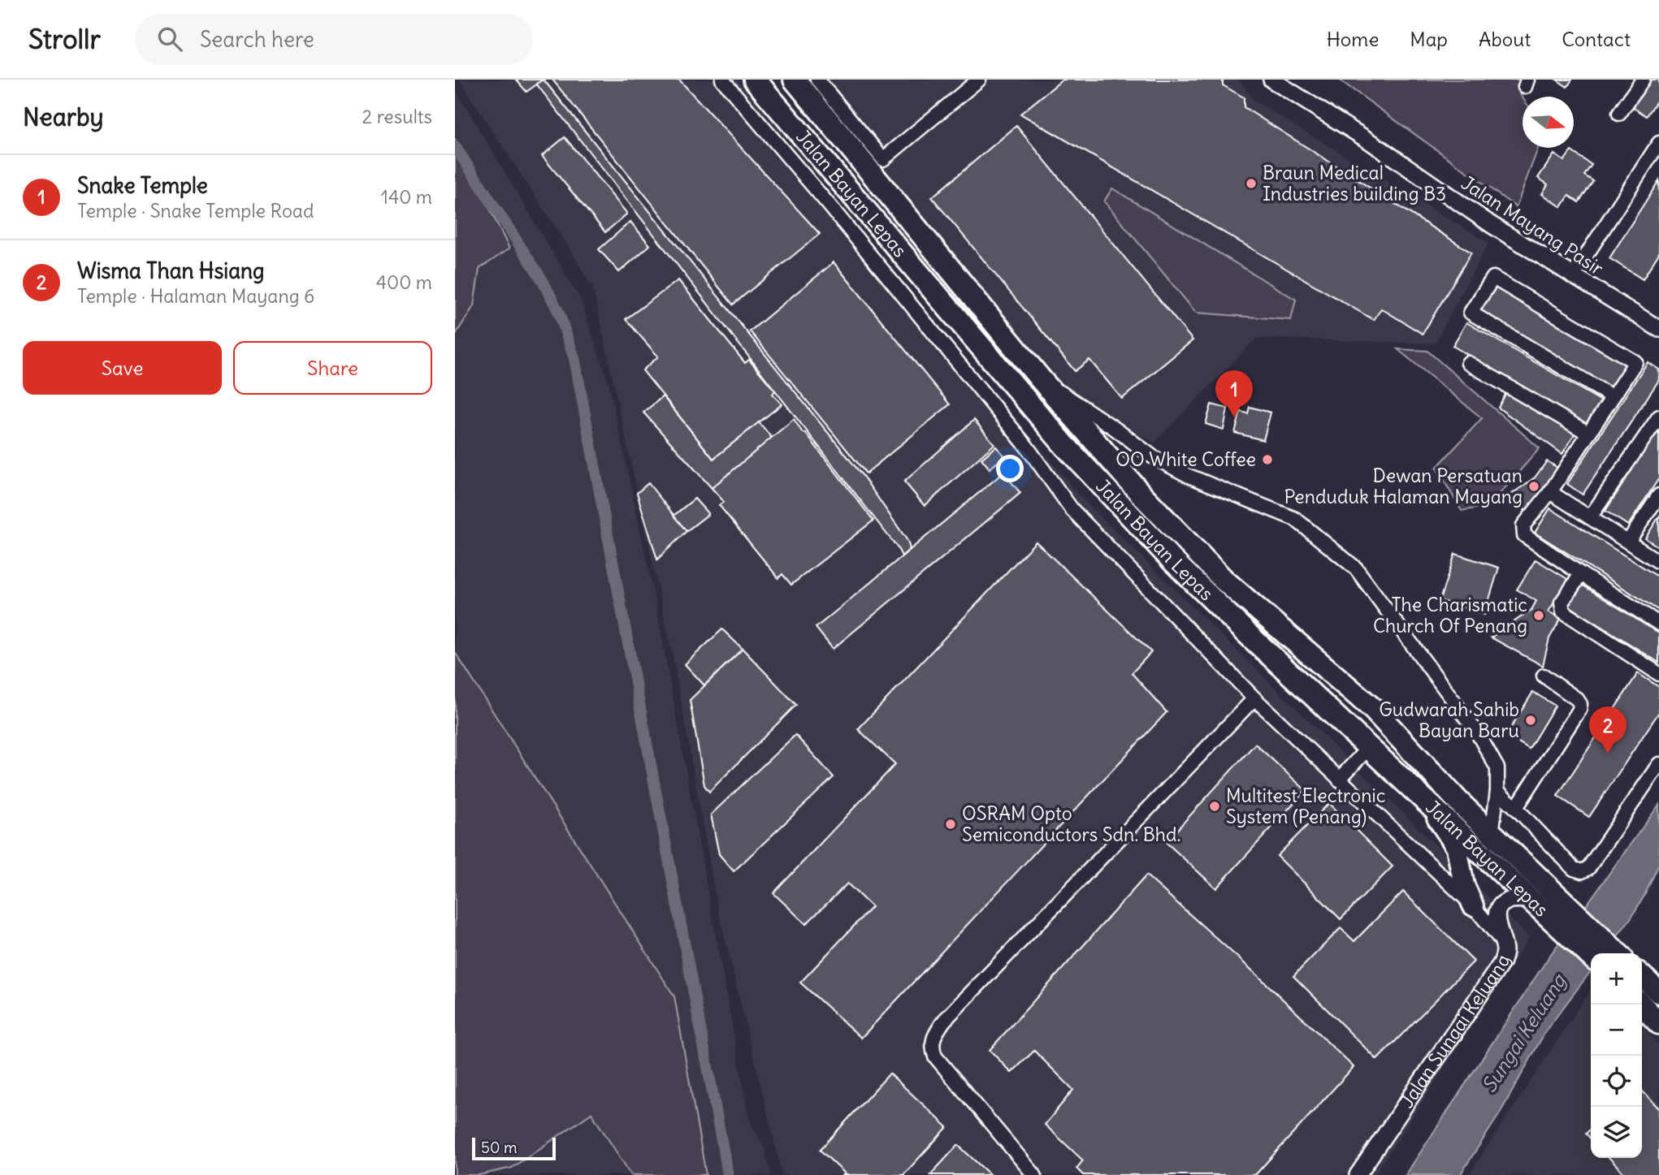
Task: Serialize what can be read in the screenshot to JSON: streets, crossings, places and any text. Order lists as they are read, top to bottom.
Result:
{
  "streets": {
    "highway": ["Jalan Bayan Lepas"],
    "street": ["Jalan Mayang Pasir", "Jalan Sungai Keluang"]
  },
  "crossings": [
    ["Jalan Bayan Lepas", "Jalan Sungai Keluang"]
  ],
  "water": ["Sungai Keluang"],
  "places": [
    "Braun Medical Industries building B3",
    "OO White Coffee",
    "Dewan Persatuan Penduduk Halaman Mayang",
    "The Charismatic Church Of Penang",
    "Gudwarah Sahib Bayan Baru",
    "Multitest Electronic System (Penang)",
    "OSRAM Opto Semiconductors Sdn. Bhd."
  ],
  "scale_bar": "50 m",
  "north": "right",
  "page": {
    "header": "Strollr",
    "search": "Search here",
    "nav": [
      "Home",
      "Map",
      "About",
      "Contact"
    ],
    "heading": ["Nearby", "2 results"],
    "list": [
      {
        "mark": "1",
        "name": "Snake Temple",
        "note": "Temple · Snake Temple Road",
        "value": "140 m"
      },
      {
        "mark": "2",
        "name": "Wisma Than Hsiang",
        "note": "Temple · Halaman Mayang 6",
        "value": "400 m"
      }
    ],
    "buttons": ["Save", "Share"],
    "pins": ["1", "2"],
    "map_buttons": ["+", "−"],
    "scale": "50 m"
  }
}
